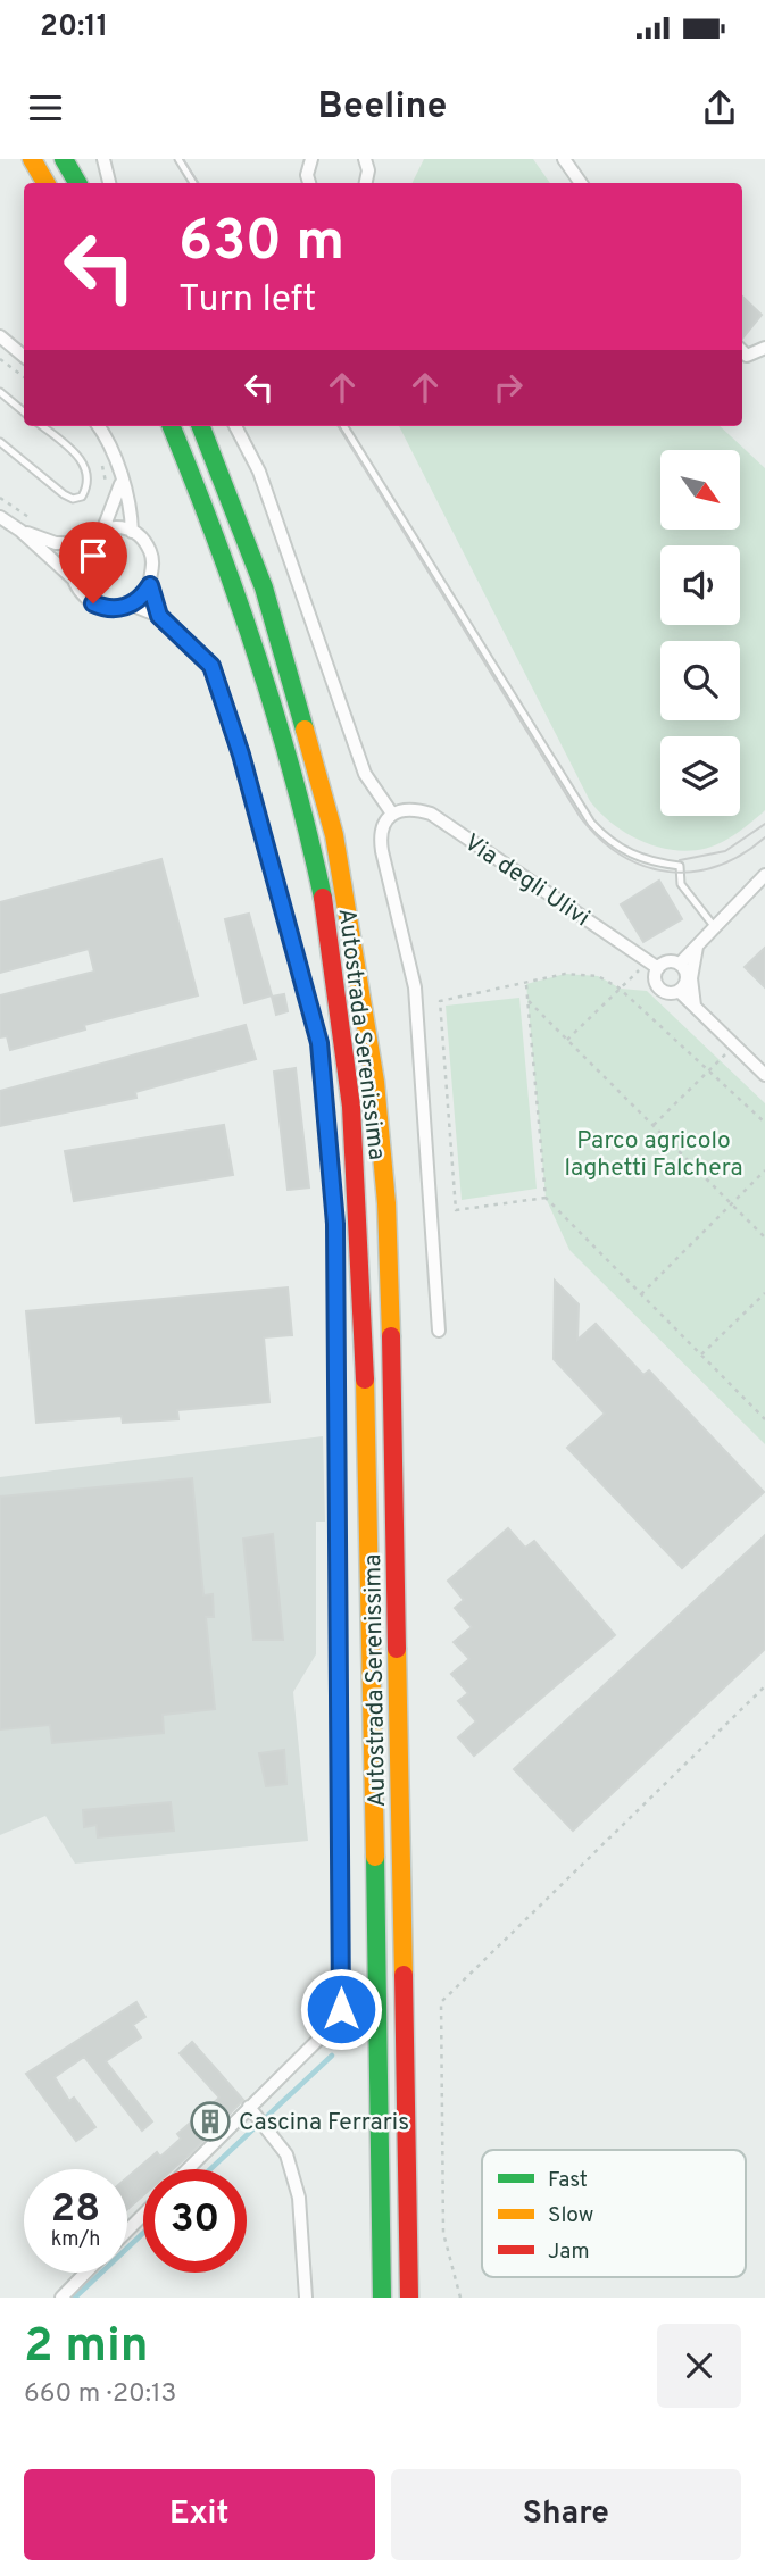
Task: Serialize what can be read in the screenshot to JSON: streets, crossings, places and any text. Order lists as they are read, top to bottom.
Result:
{
  "streets": {
    "highway": ["Autostrada Serenissima"],
    "street": ["Via degli Ulivi"]
  },
  "parks": ["Parco agricolo laghetti Falchera"],
  "places": {
    "building": ["Cascina Ferraris"]
  },
  "legend": ["Fast", "Slow", "Jam"],
  "north": "bottom right",
  "page": {
    "status": "20:11",
    "header": "Beeline",
    "turn": ["630 m", "Turn left"],
    "speed": "28 km/h",
    "limit": "30",
    "heading": ["2 min", "660 m · 20:13"],
    "buttons": ["Exit", "Share"]
  }
}
